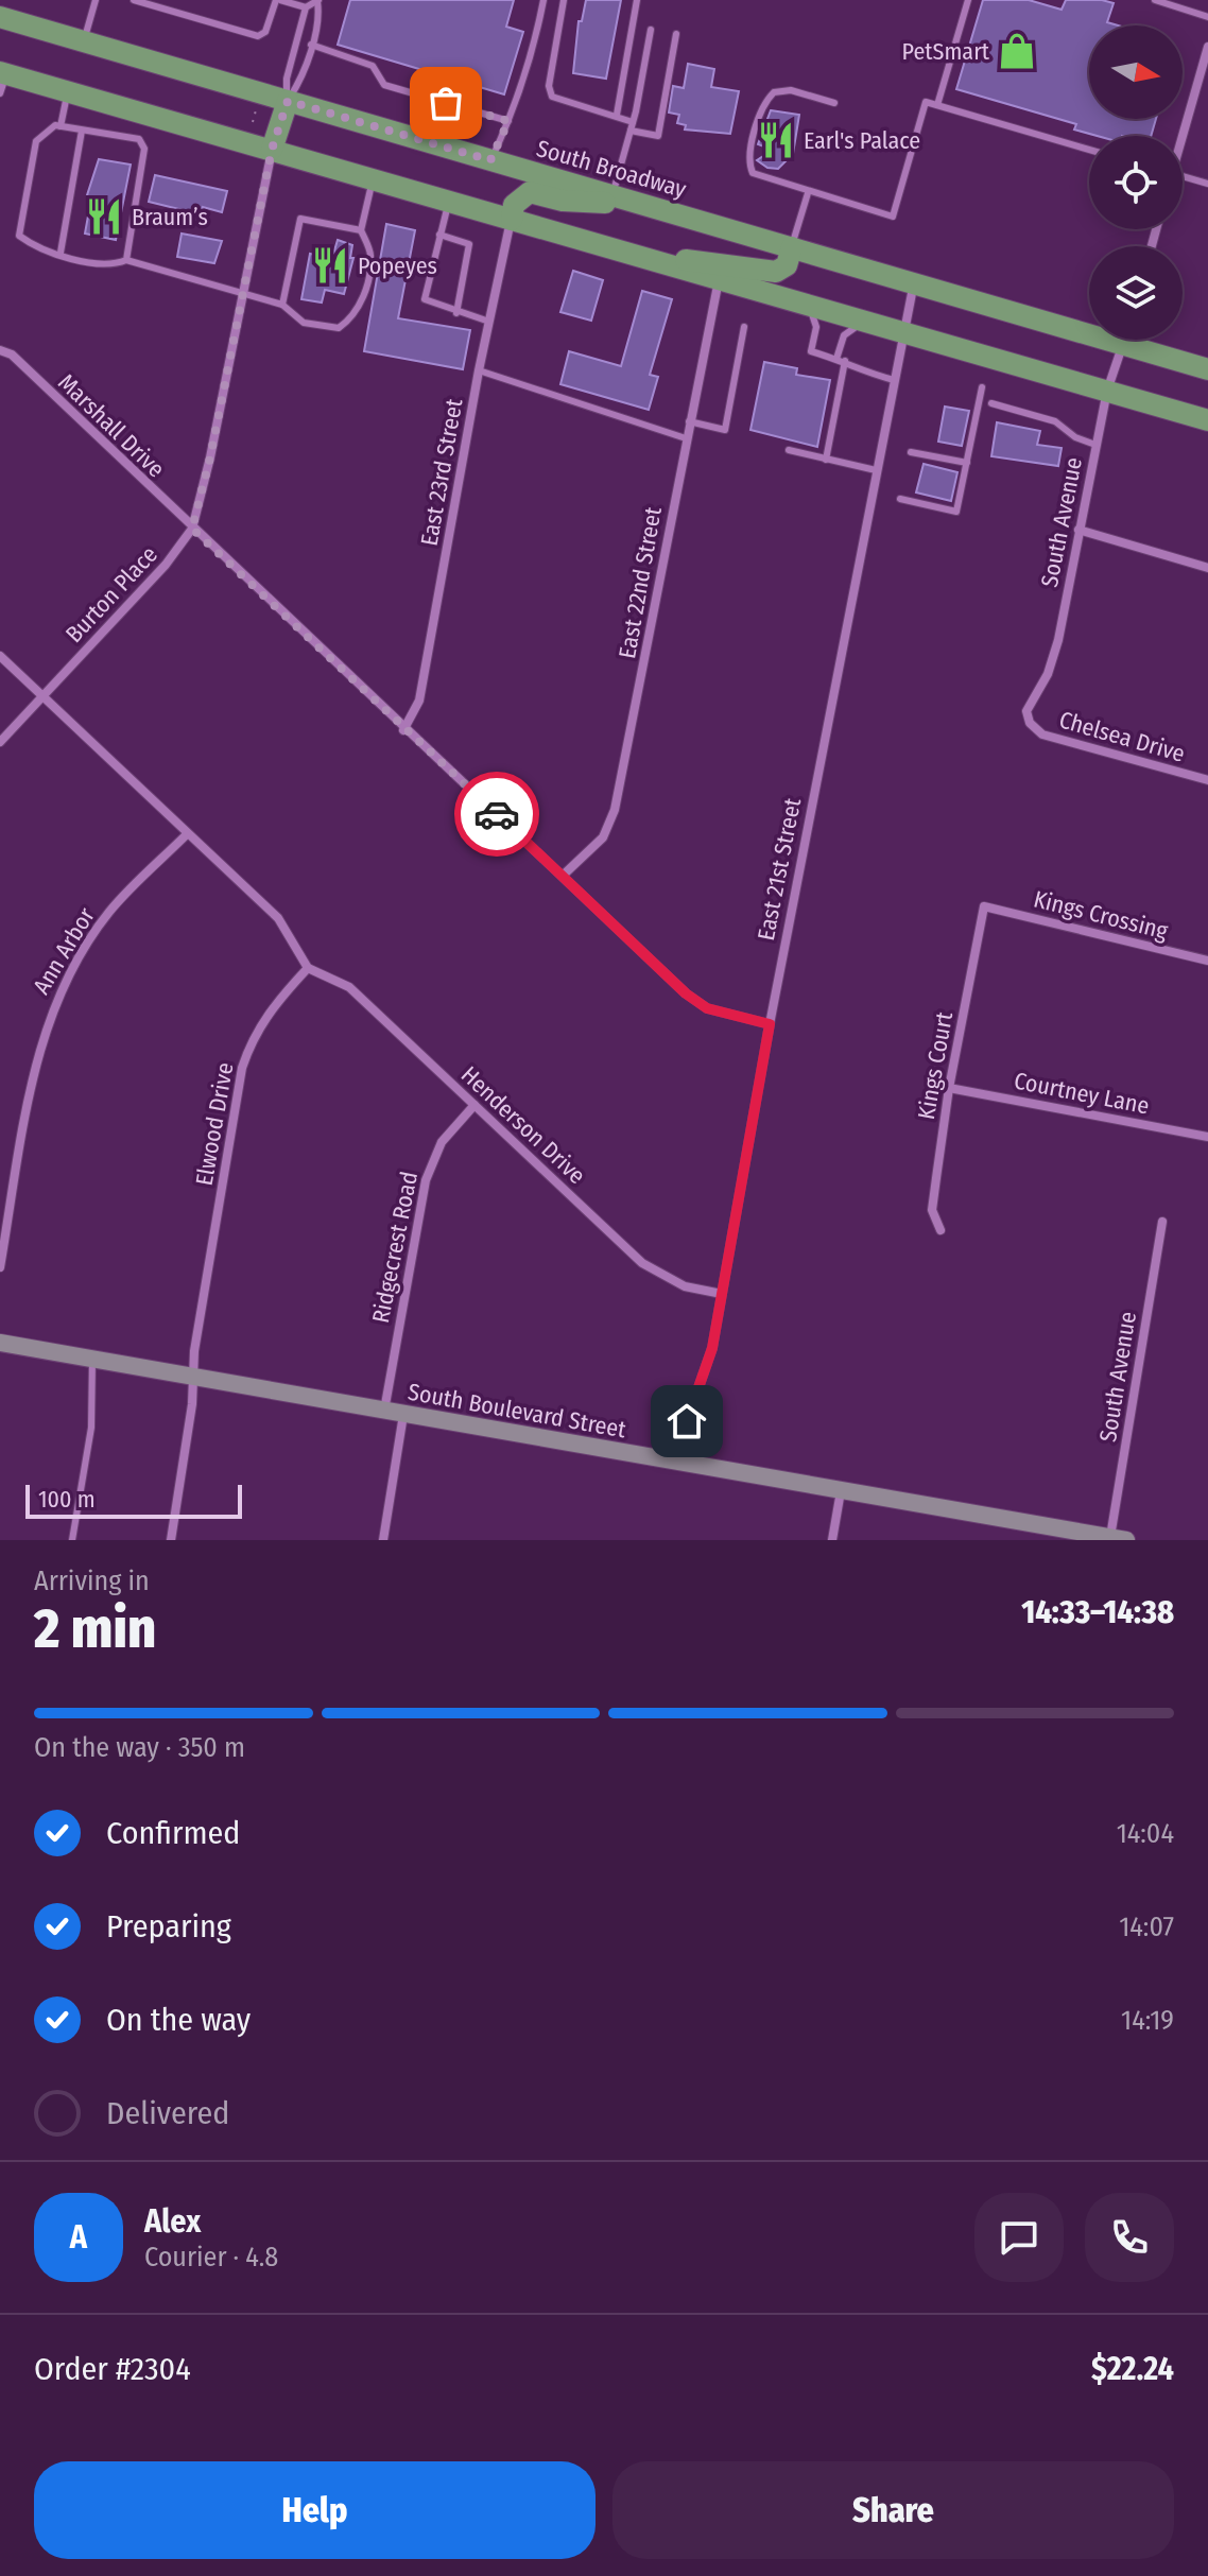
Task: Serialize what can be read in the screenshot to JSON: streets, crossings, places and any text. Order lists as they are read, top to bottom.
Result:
{
  "streets": {
    "main road": ["South Broadway", "South Boulevard Street"],
    "street": [
      "Marshall Drive",
      "East 23rd Street",
      "South Avenue",
      "East 22nd Street",
      "Burton Place",
      "Chelsea Drive",
      "East 21st Street",
      "Kings Crossing",
      "Ann Arbor",
      "Kings Court",
      "Courtney Lane",
      "Elwood Drive",
      "Henderson Drive",
      "Ridgecrest Road"
    ]
  },
  "crossings": [
    ["South Broadway", "East 21st Street"],
    ["Marshall Drive", "East 23rd Street"],
    ["Marshall Drive", "East 22nd Street"],
    ["Marshall Drive", "Burton Place"],
    ["Marshall Drive", "East 21st Street"],
    ["South Avenue", "Chelsea Drive"],
    ["South Avenue", "South Boulevard Street"],
    ["East 21st Street", "Henderson Drive"],
    ["East 21st Street", "South Boulevard Street"],
    ["Kings Crossing", "Kings Court"],
    ["Kings Court", "Courtney Lane"],
    ["Elwood Drive", "Henderson Drive"],
    ["Elwood Drive", "South Boulevard Street"],
    ["Henderson Drive", "Ridgecrest Road"],
    ["Ridgecrest Road", "South Boulevard Street"]
  ],
  "places": {
    "shop": ["PetSmart"],
    "restaurant": ["Earl's Palace", "Braum’s", "Popeyes"]
  },
  "scale_bar": "100 m",
  "north": "right",
  "page": {
    "scale": "100 m",
    "heading": ["2 min", "Arriving in", "14:33–14:38"],
    "panel": [
      "Alex",
      "Courier · 4.8",
      "Order #2304",
      "$22.24"
    ],
    "bar": "On the way · 350 m",
    "list": [
      ["Confirmed", "14:04"],
      ["Preparing", "14:07"],
      ["On the way", "14:19"],
      "Delivered"
    ],
    "round": "A",
    "buttons": ["Help", "Share"]
  }
}
